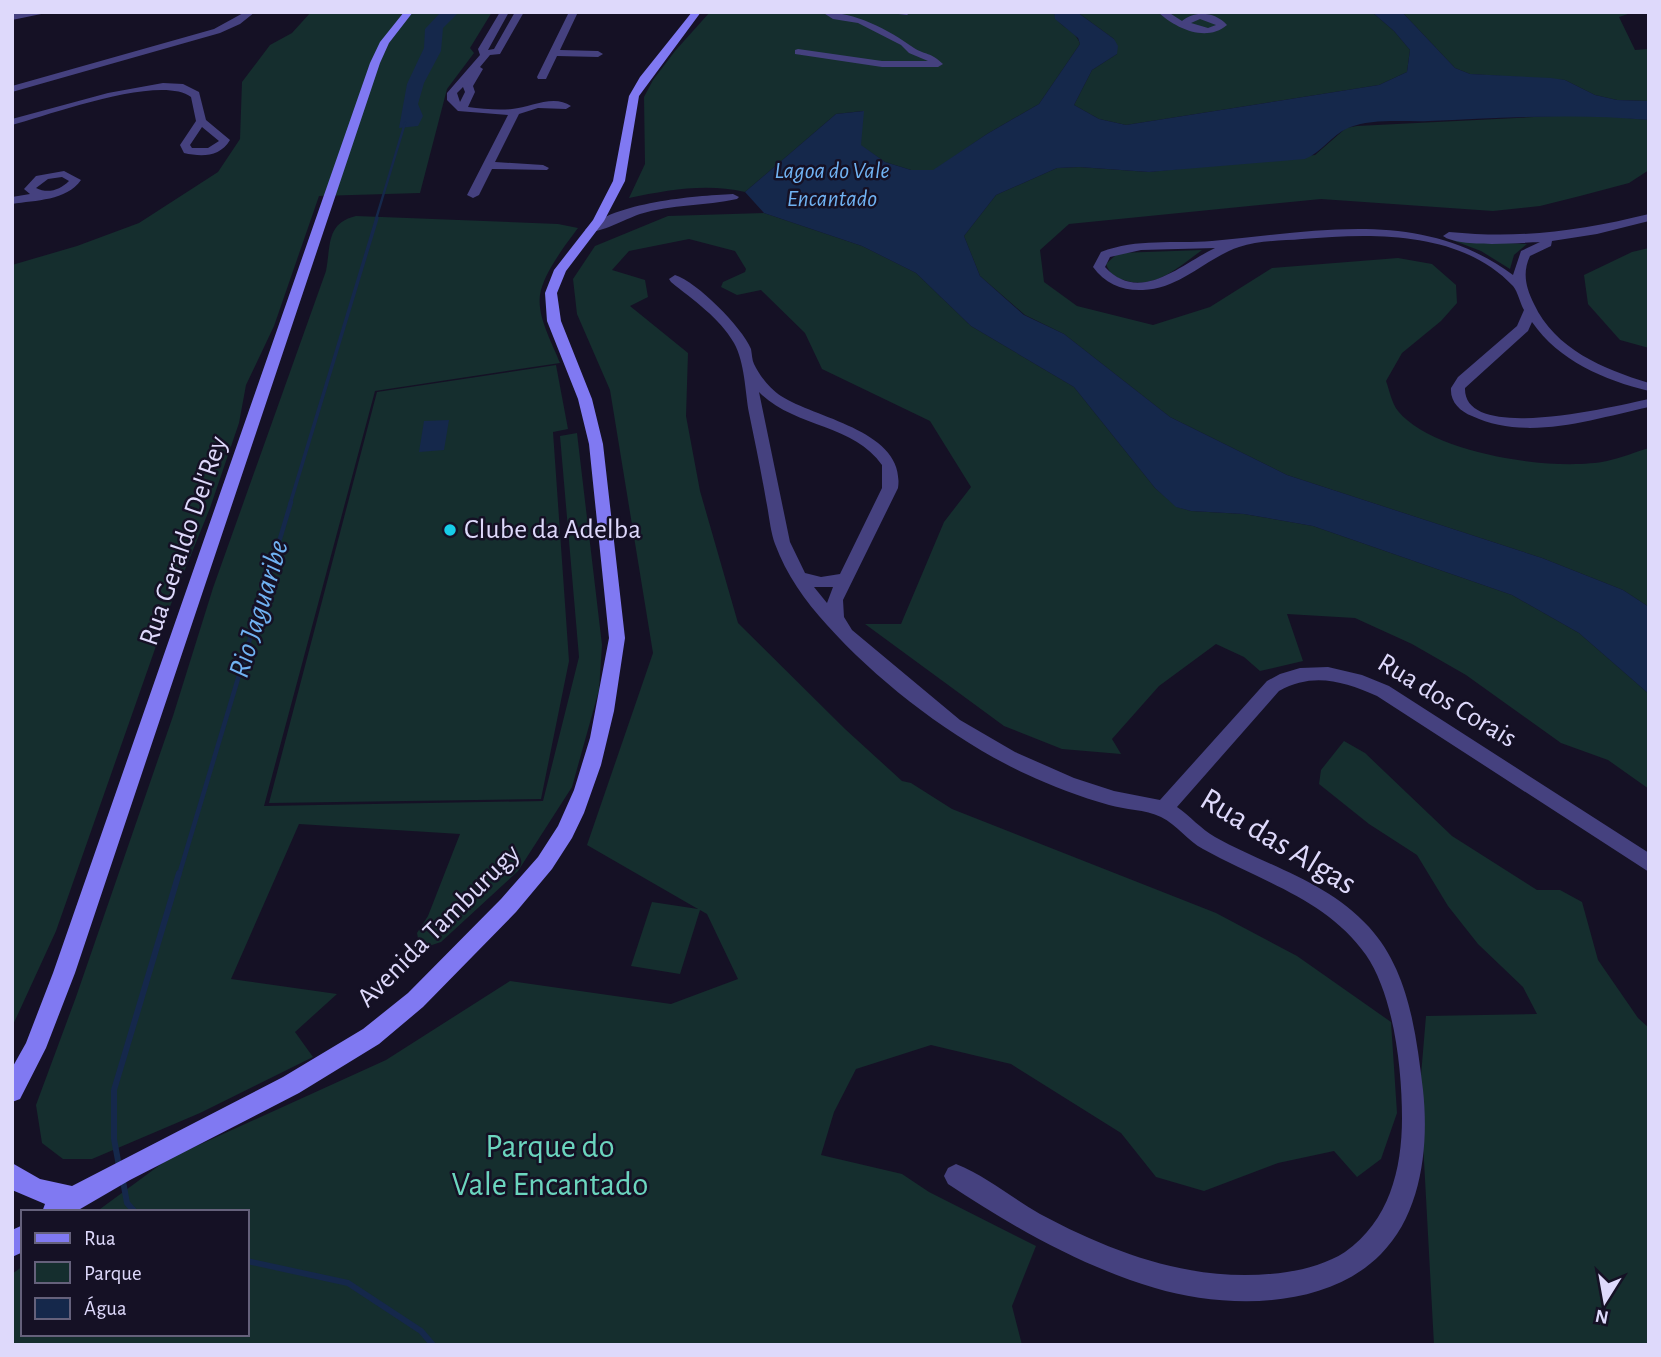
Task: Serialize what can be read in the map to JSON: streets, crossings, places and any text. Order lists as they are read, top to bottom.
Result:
{
  "streets": {
    "main road": ["Rua Geraldo Del'Rey", "Avenida Tamburugy"],
    "street": ["Rua dos Corais", "Rua das Algas"]
  },
  "crossings": [
    ["Rua dos Corais", "Rua das Algas"]
  ],
  "water": ["Lagoa do Vale Encantado", "Rio Jaguaribe"],
  "parks": ["Parque do Vale Encantado"],
  "places": ["Clube da Adelba"],
  "legend": ["Rua", "Parque", "Água"],
  "north": "bottom"
}
